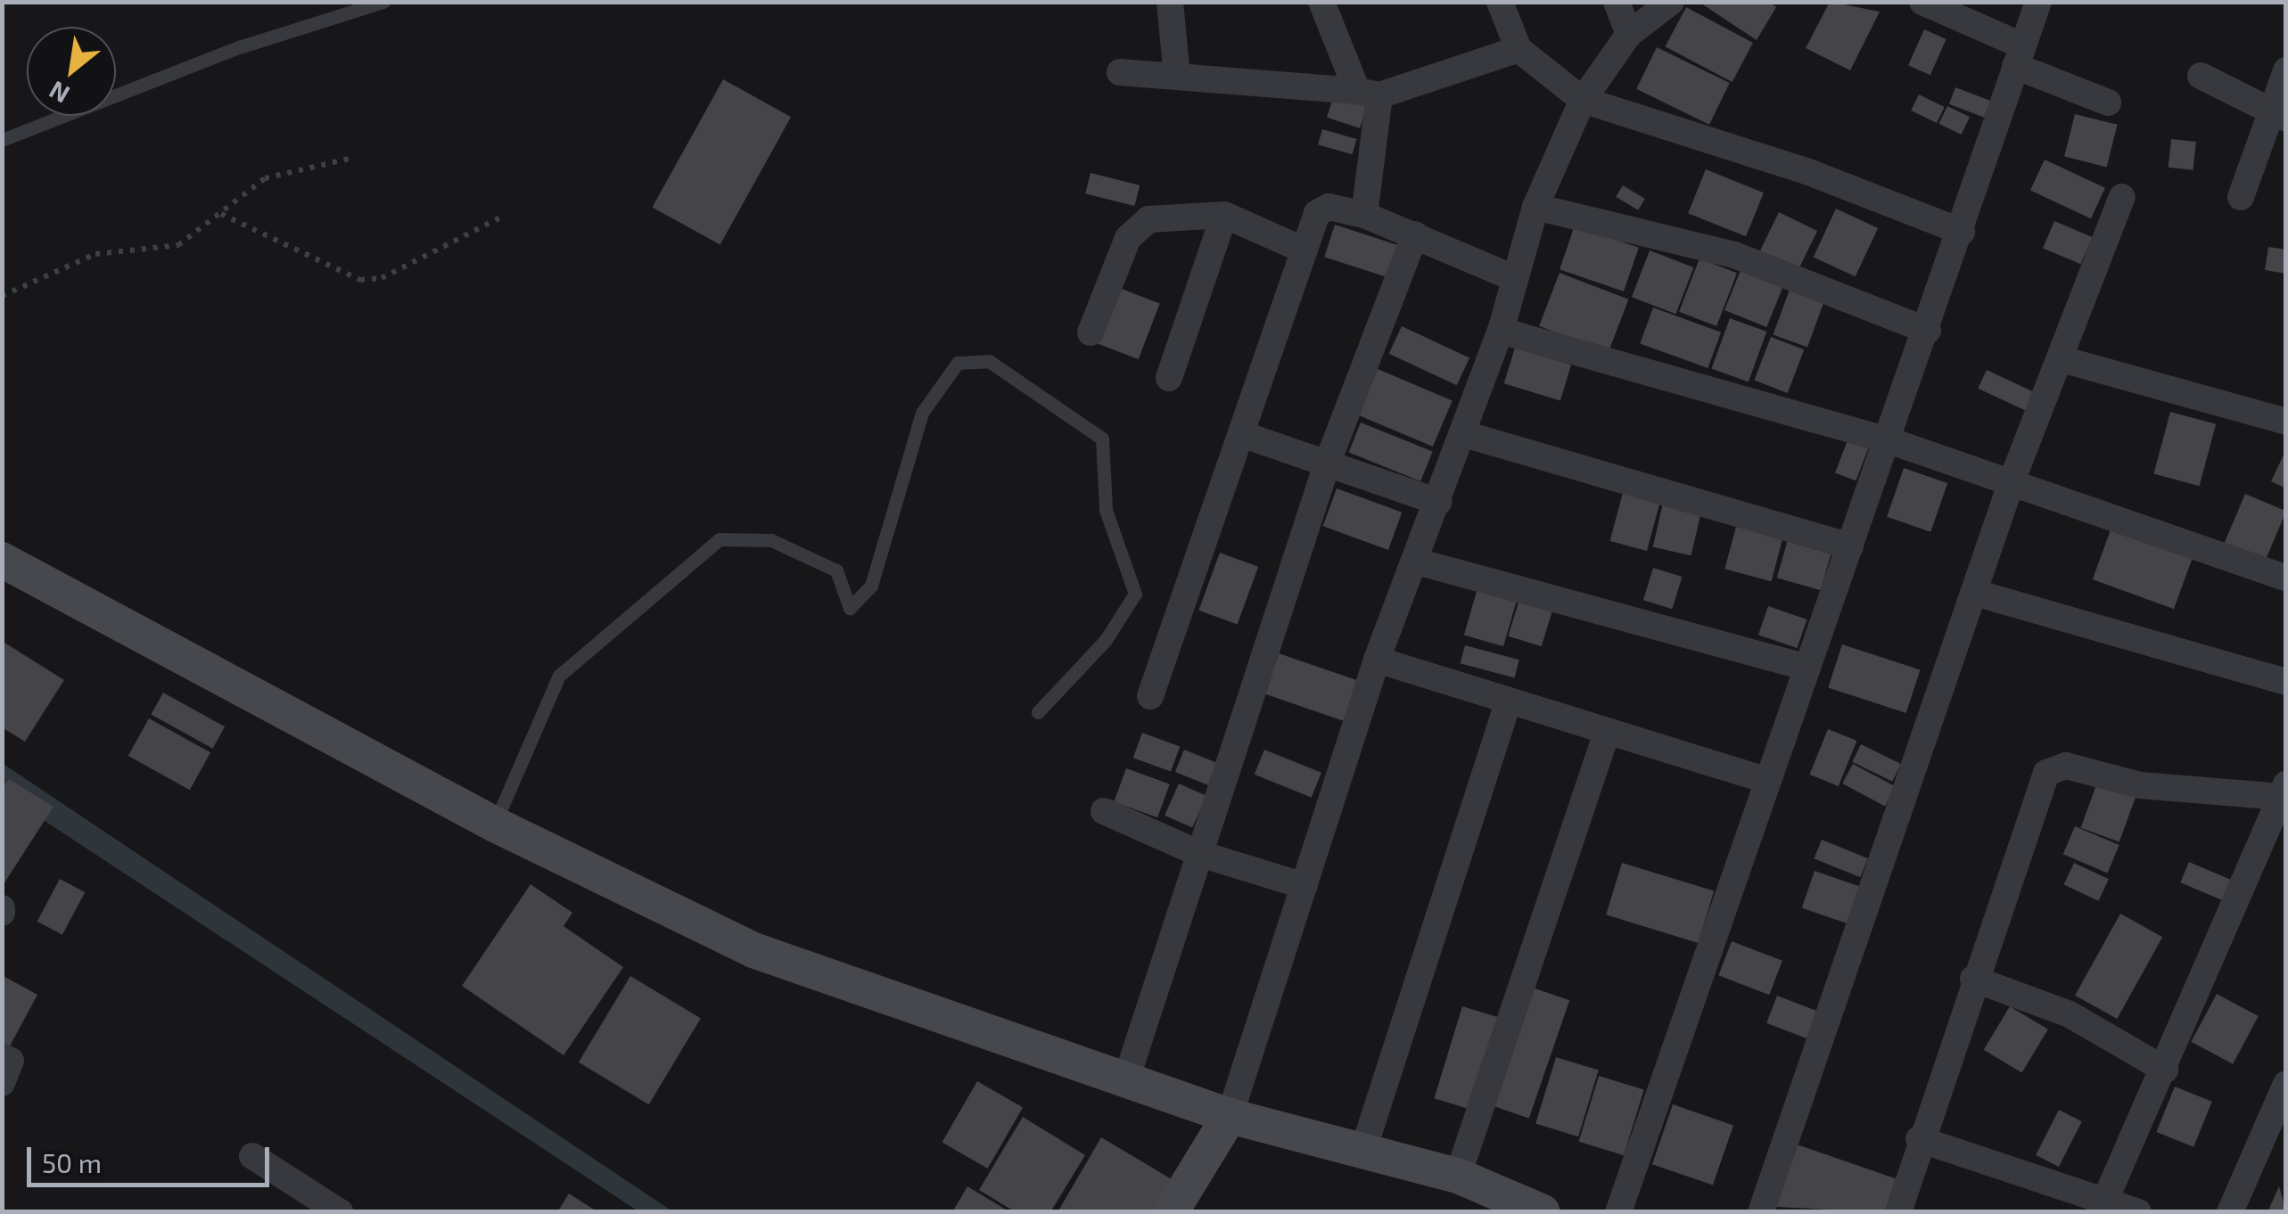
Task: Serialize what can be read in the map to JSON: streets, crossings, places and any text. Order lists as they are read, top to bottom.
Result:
{
  "scale_bar": "50 m",
  "north": "bottom left"
}
